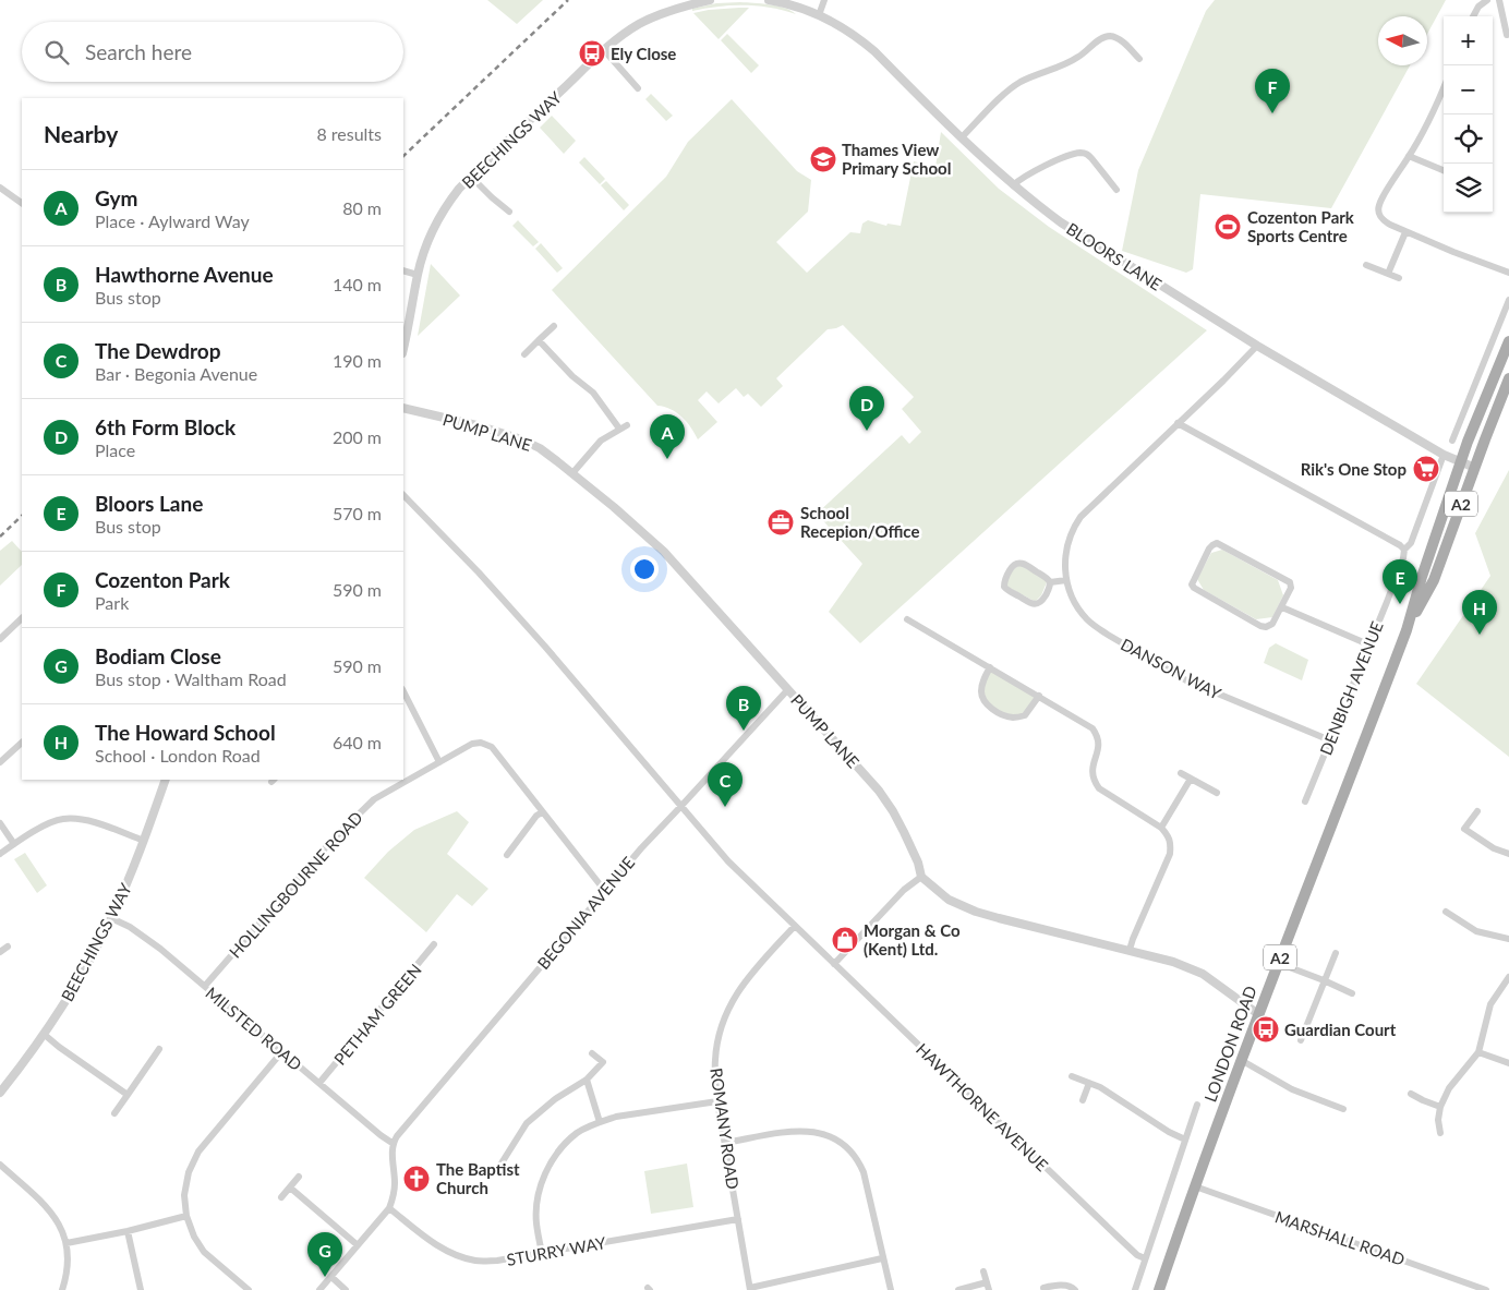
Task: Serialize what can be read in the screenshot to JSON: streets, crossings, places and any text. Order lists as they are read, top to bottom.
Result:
{
  "streets": {
    "main road": ["A2", "LONDON ROAD"],
    "street": [
      "BEECHINGS WAY",
      "BLOORS LANE",
      "PUMP LANE",
      "DANSON WAY",
      "DENBIGH AVENUE",
      "HOLLINGBOURNE ROAD",
      "BEGONIA AVENUE",
      "PETHAM GREEN",
      "MILSTED ROAD",
      "HAWTHORNE AVENUE",
      "ROMANY ROAD",
      "MARSHALL ROAD",
      "STURRY WAY"
    ]
  },
  "crossings": [
    ["BEECHINGS WAY", "MILSTED ROAD"],
    ["BLOORS LANE", "DANSON WAY"],
    ["BLOORS LANE", "DENBIGH AVENUE"],
    ["BLOORS LANE", "LONDON ROAD"],
    ["PUMP LANE", "BEGONIA AVENUE"],
    ["DANSON WAY", "DENBIGH AVENUE"],
    ["HOLLINGBOURNE ROAD", "BEGONIA AVENUE"],
    ["HOLLINGBOURNE ROAD", "MILSTED ROAD"],
    ["BEGONIA AVENUE", "MILSTED ROAD"],
    ["BEGONIA AVENUE", "HAWTHORNE AVENUE"],
    ["PETHAM GREEN", "MILSTED ROAD"],
    ["LONDON ROAD", "MARSHALL ROAD"],
    ["HAWTHORNE AVENUE", "ROMANY ROAD"],
    ["ROMANY ROAD", "STURRY WAY"]
  ],
  "places": {
    "bus stop": ["Ely Close", "Guardian Court"],
    "school or university": ["Thames View Primary School"],
    "sports": ["Cozenton Park Sports Centre"],
    "supermarket": ["Rik's One Stop"],
    "office": ["School Recepion/Office"],
    "shop": ["Morgan & Co (Kent) Ltd."],
    "church": ["The Baptist Church"]
  },
  "north": "left",
  "page": {
    "map_buttons": ["+", "−"],
    "search": "Search here",
    "pins": [
      "F",
      "D",
      "A",
      "E",
      "H",
      "B",
      "C",
      "G"
    ],
    "heading": ["Nearby", "8 results"],
    "list": [
      {
        "mark": "A",
        "name": "Gym",
        "note": "Place · Aylward Way",
        "value": "80 m"
      },
      {
        "mark": "B",
        "name": "Hawthorne Avenue",
        "note": "Bus stop",
        "value": "140 m"
      },
      {
        "mark": "C",
        "name": "The Dewdrop",
        "note": "Bar · Begonia Avenue",
        "value": "190 m"
      },
      {
        "mark": "D",
        "name": "6th Form Block",
        "note": "Place",
        "value": "200 m"
      },
      {
        "mark": "E",
        "name": "Bloors Lane",
        "note": "Bus stop",
        "value": "570 m"
      },
      {
        "mark": "F",
        "name": "Cozenton Park",
        "note": "Park",
        "value": "590 m"
      },
      {
        "mark": "G",
        "name": "Bodiam Close",
        "note": "Bus stop · Waltham Road",
        "value": "590 m"
      },
      {
        "mark": "H",
        "name": "The Howard School",
        "note": "School · London Road",
        "value": "640 m"
      }
    ]
  }
}
